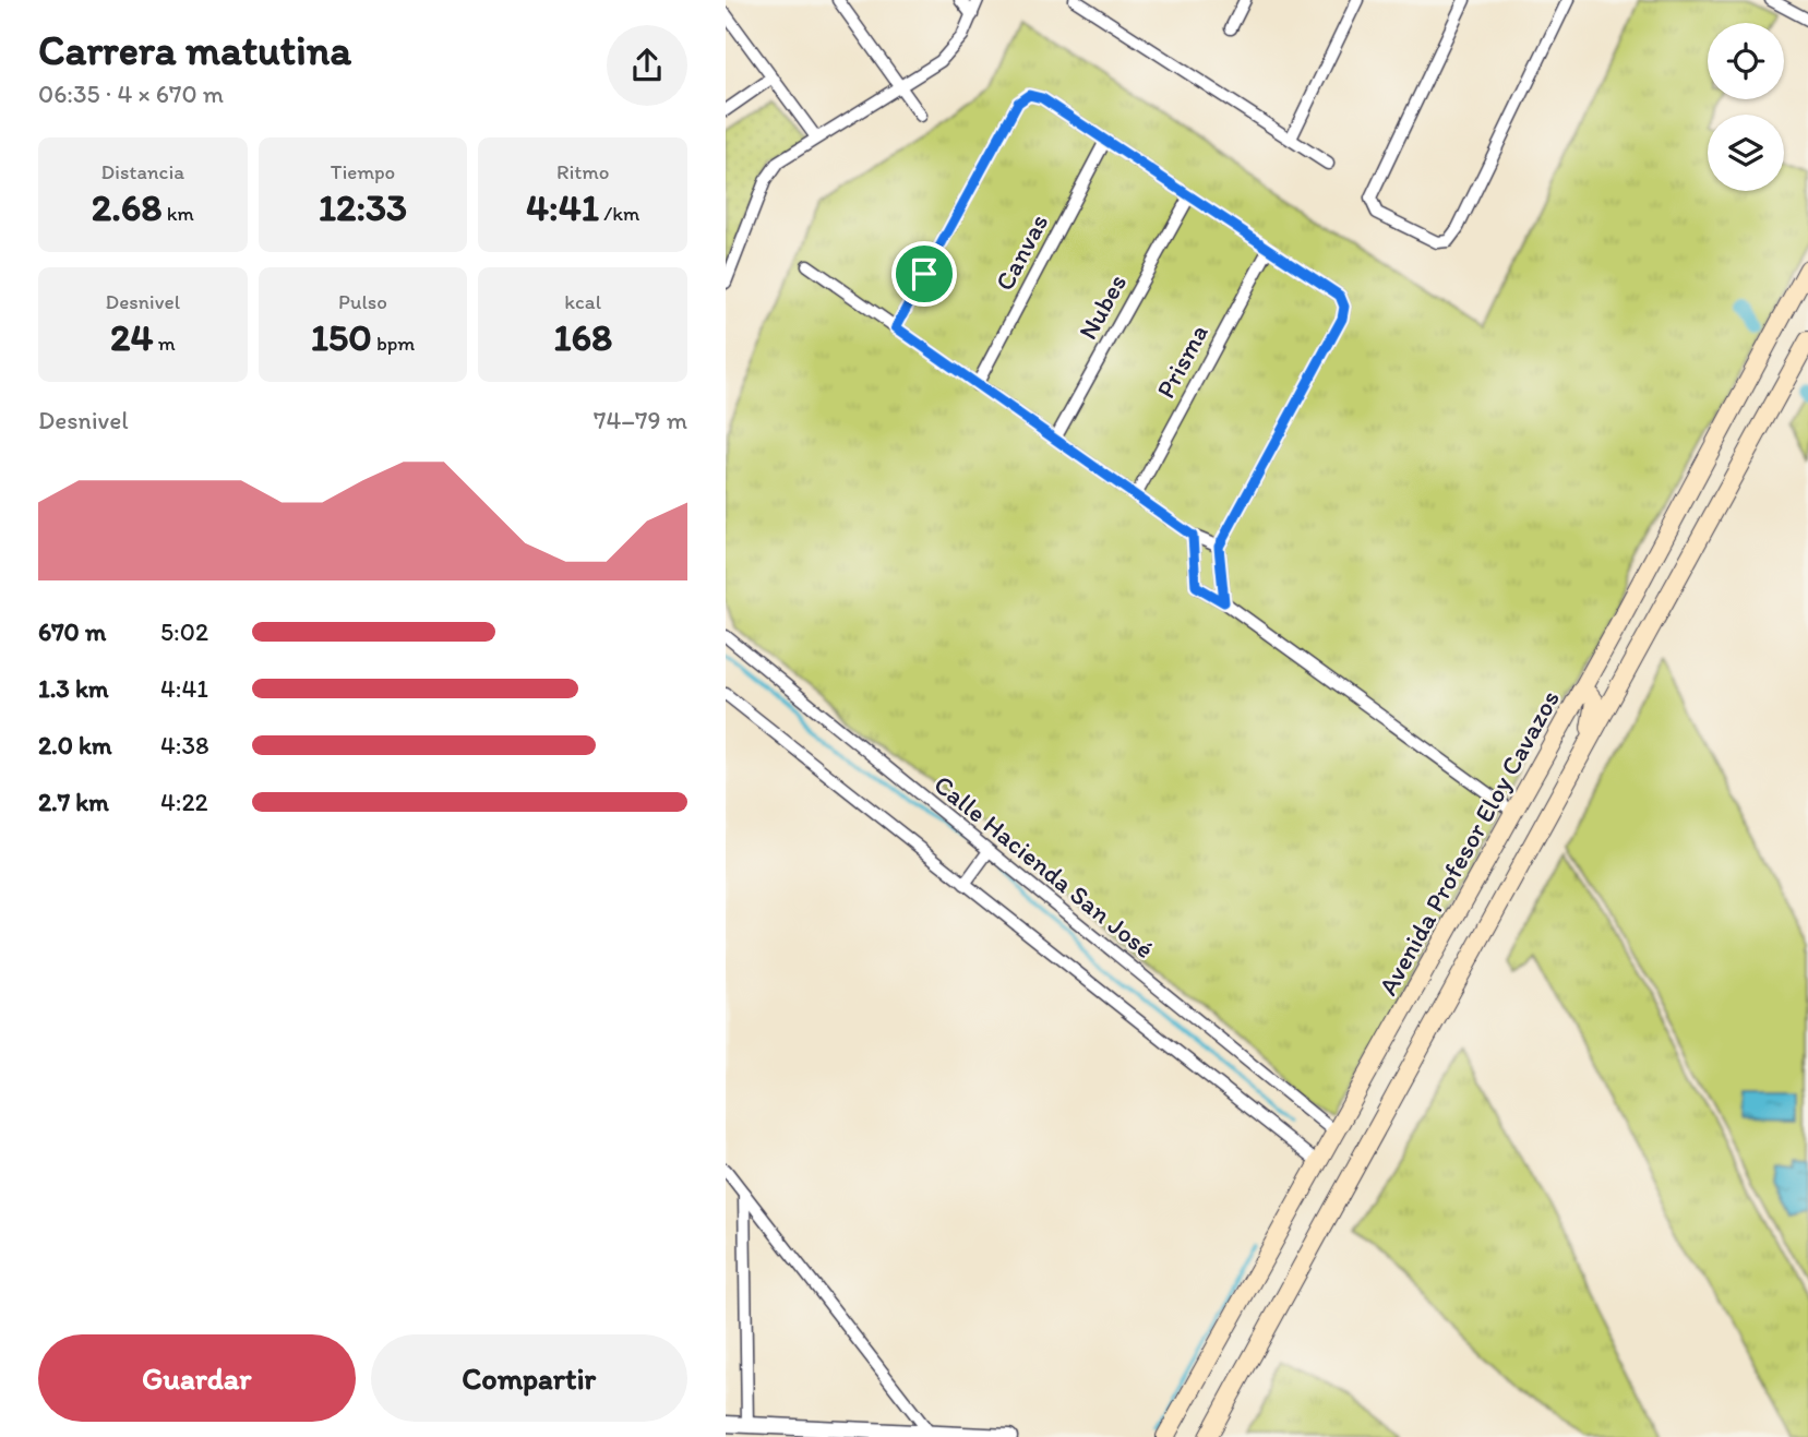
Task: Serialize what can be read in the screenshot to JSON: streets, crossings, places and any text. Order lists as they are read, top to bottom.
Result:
{
  "streets": {
    "main road": ["Avenida Profesor Eloy Cavazos"],
    "street": [
      "Canvas",
      "Nubes",
      "Prisma",
      "Calle Hacienda San José"
    ]
  },
  "crossings": [
    ["Avenida Profesor Eloy Cavazos", "Calle Hacienda San José"]
  ],
  "page": {
    "heading": ["Carrera matutina", "06:35 · 4 × 670 m"],
    "stats": [
      ["Distancia", "2.68 km"],
      ["Tiempo", "12:33"],
      ["Ritmo", "4:41 /km"],
      ["Desnivel", "24 m"],
      ["Pulso", "150 bpm"],
      ["kcal", "168"]
    ],
    "chart": ["Desnivel", "74–79 m"],
    "list": [
      {
        "name": "670 m",
        "note": "5:02"
      },
      {
        "name": "1.3 km",
        "note": "4:41"
      },
      {
        "name": "2.0 km",
        "note": "4:38"
      },
      {
        "name": "2.7 km",
        "note": "4:22"
      }
    ],
    "buttons": ["Guardar", "Compartir"]
  }
}
